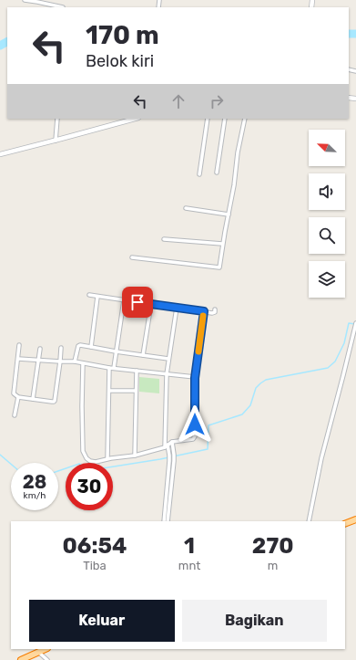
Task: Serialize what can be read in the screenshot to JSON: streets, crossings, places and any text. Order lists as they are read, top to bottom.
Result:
{
  "north": "top left",
  "page": {
    "turn": ["170 m", "Belok kiri"],
    "speed": "28 km/h",
    "limit": "30",
    "eta": [
      "06:54",
      "Tiba",
      "1",
      "mnt",
      "270",
      "m"
    ],
    "buttons": ["Keluar", "Bagikan"]
  }
}
